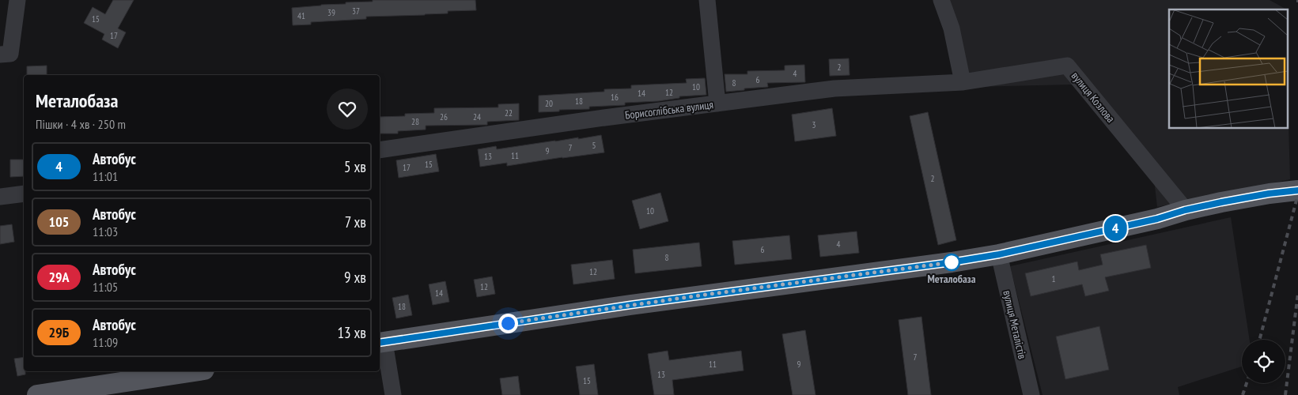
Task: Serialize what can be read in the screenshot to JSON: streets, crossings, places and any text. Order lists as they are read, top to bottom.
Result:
{
  "streets": {
    "street": ["вулиця Козлова", "Борисоглібська вулиця", "вулиця Металістів"]
  },
  "crossings": [
    ["вулиця Козлова", "Борисоглібська вулиця"]
  ],
  "places": ["Металобаза"],
  "lines": ["bus line 4"],
  "house_numbers": [
    "37",
    "39",
    "41",
    "15",
    "17",
    "2",
    "4",
    "6",
    "8",
    "10",
    "12",
    "14",
    "16",
    "18",
    "20",
    "22",
    "26",
    "24",
    "28",
    "3",
    "5",
    "7",
    "9",
    "11",
    "13",
    "15",
    "17",
    "2",
    "10",
    "4",
    "6",
    "8",
    "12",
    "1",
    "12",
    "14",
    "18",
    "7",
    "11",
    "9",
    "13",
    "15"
  ],
  "page": {
    "on_map": "4",
    "heading": ["Металобаза", "Пішки · 4 хв · 250 m"],
    "list": [
      {
        "mark": "4",
        "name": "Автобус",
        "note": "11:01",
        "value": "5 хв"
      },
      {
        "mark": "105",
        "name": "Автобус",
        "note": "11:03",
        "value": "7 хв"
      },
      {
        "mark": "29A",
        "name": "Автобус",
        "note": "11:05",
        "value": "9 хв"
      },
      {
        "mark": "29Б",
        "name": "Автобус",
        "note": "11:09",
        "value": "13 хв"
      }
    ]
  }
}
